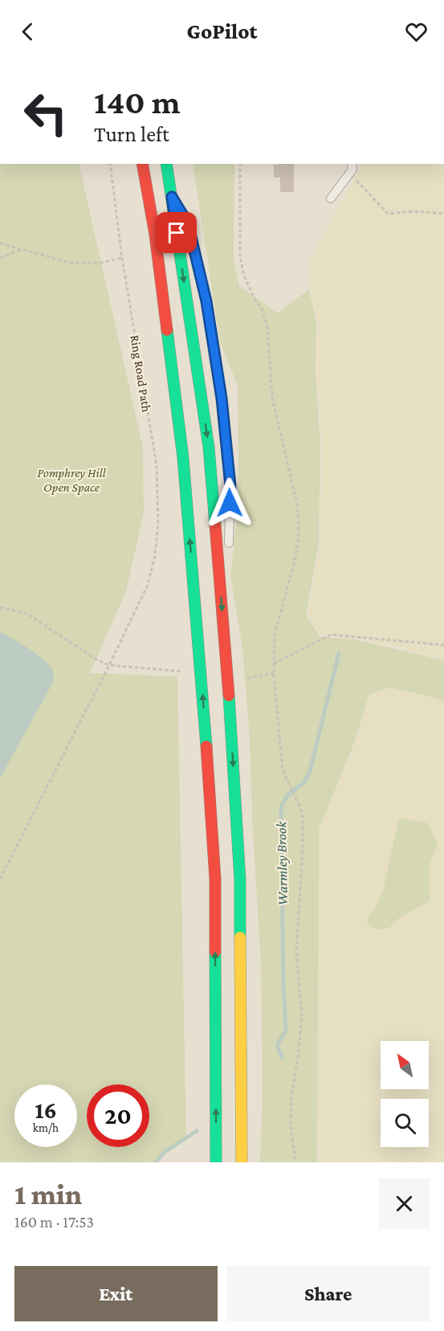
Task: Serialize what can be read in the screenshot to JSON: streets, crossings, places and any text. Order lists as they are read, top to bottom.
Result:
{
  "streets": {
    "path": ["Ring Road Path"]
  },
  "water": ["Warmley Brook"],
  "parks": ["Pomphrey Hill Open Space"],
  "north": "top left",
  "page": {
    "header": "GoPilot",
    "turn": ["140 m", "Turn left"],
    "speed": "16 km/h",
    "limit": "20",
    "heading": ["1 min", "160 m · 17:53"],
    "buttons": ["Exit", "Share"]
  }
}
